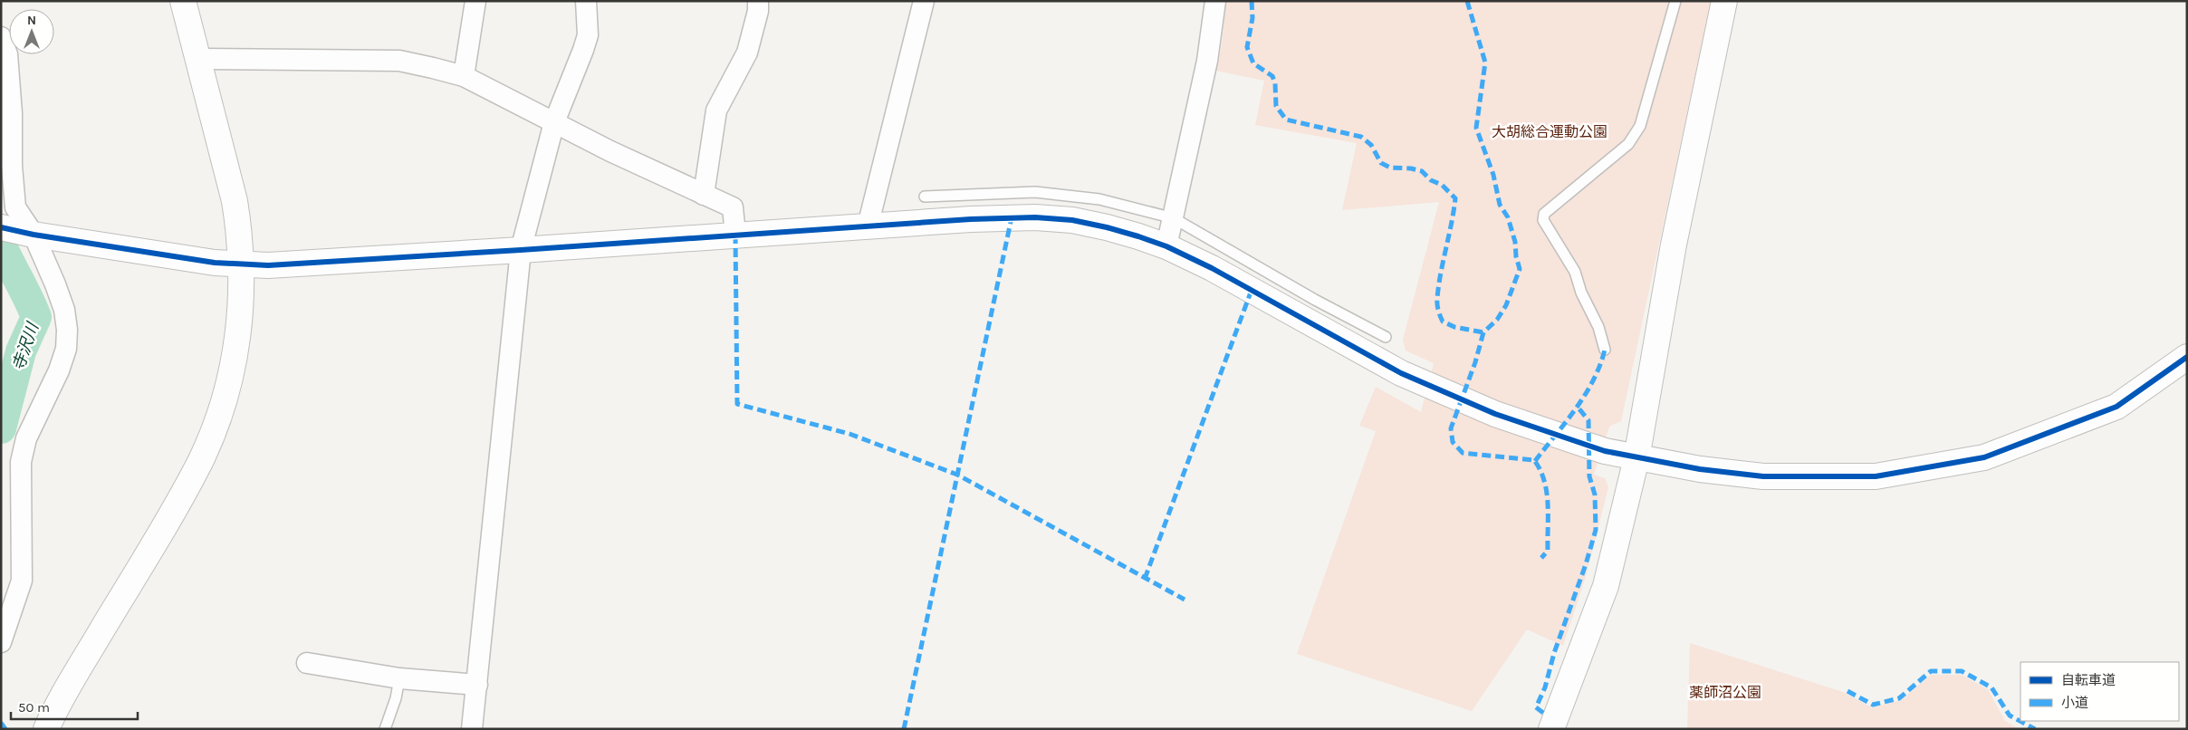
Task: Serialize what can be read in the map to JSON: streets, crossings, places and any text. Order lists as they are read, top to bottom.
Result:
{
  "water": ["寺沢川"],
  "parks": ["大胡総合運動公園", "薬師沼公園"],
  "legend": ["自転車道", "小道"],
  "scale_bar": "50 m",
  "north": "top"
}
